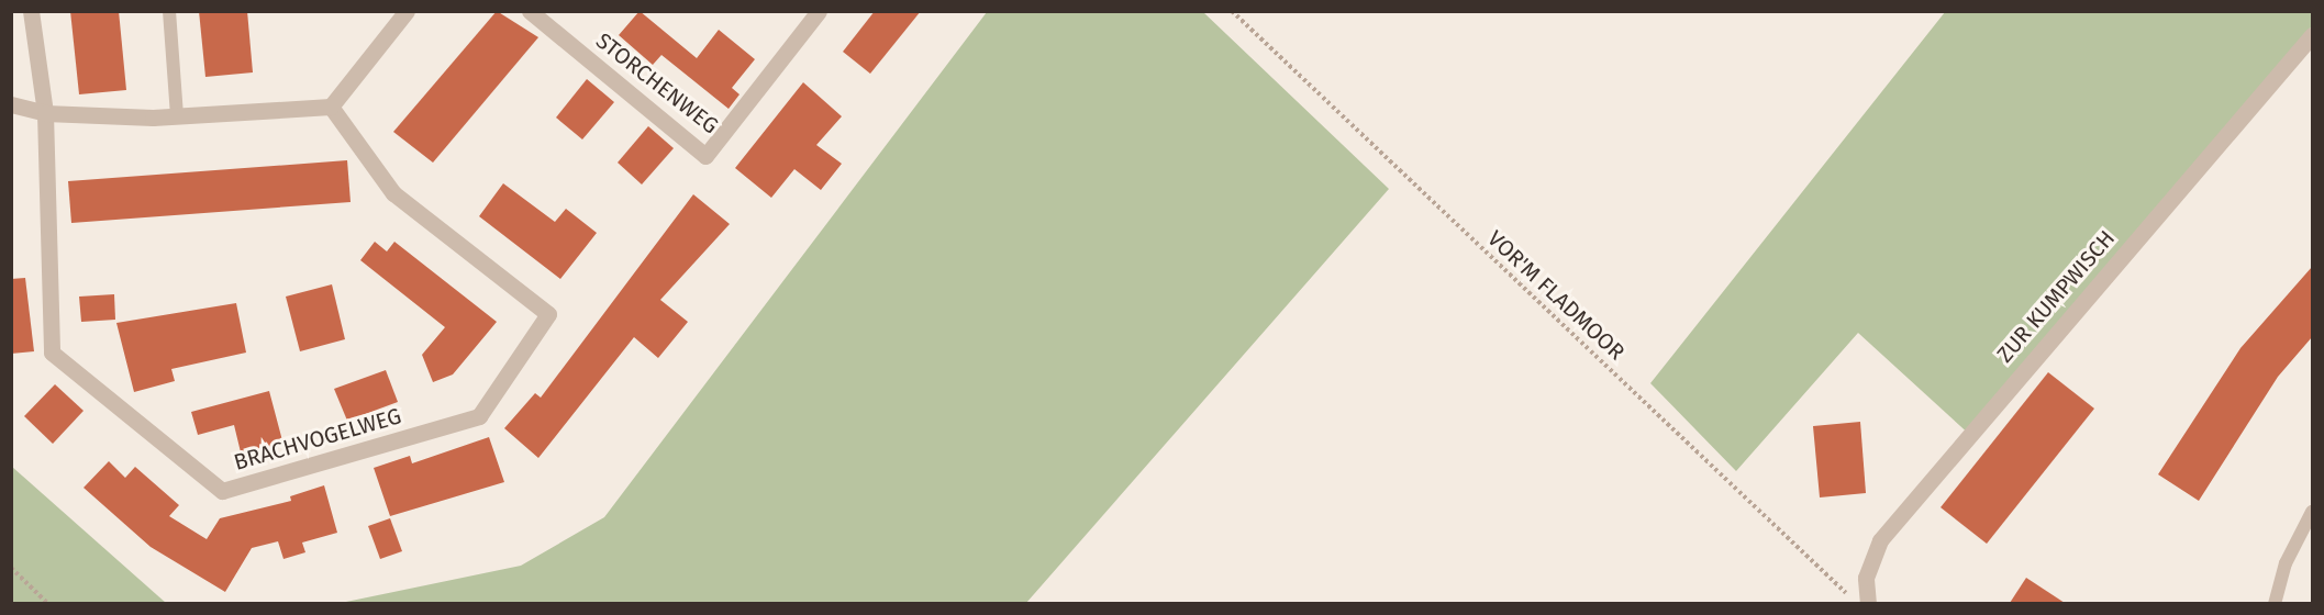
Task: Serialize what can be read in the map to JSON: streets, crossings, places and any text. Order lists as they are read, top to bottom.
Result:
{
  "streets": {
    "street": ["STORCHENWEG", "ZUR KUMPWISCH", "BRACHVOGELWEG"],
    "path": ["VOR'M FLADMOOR"]
  }
}
